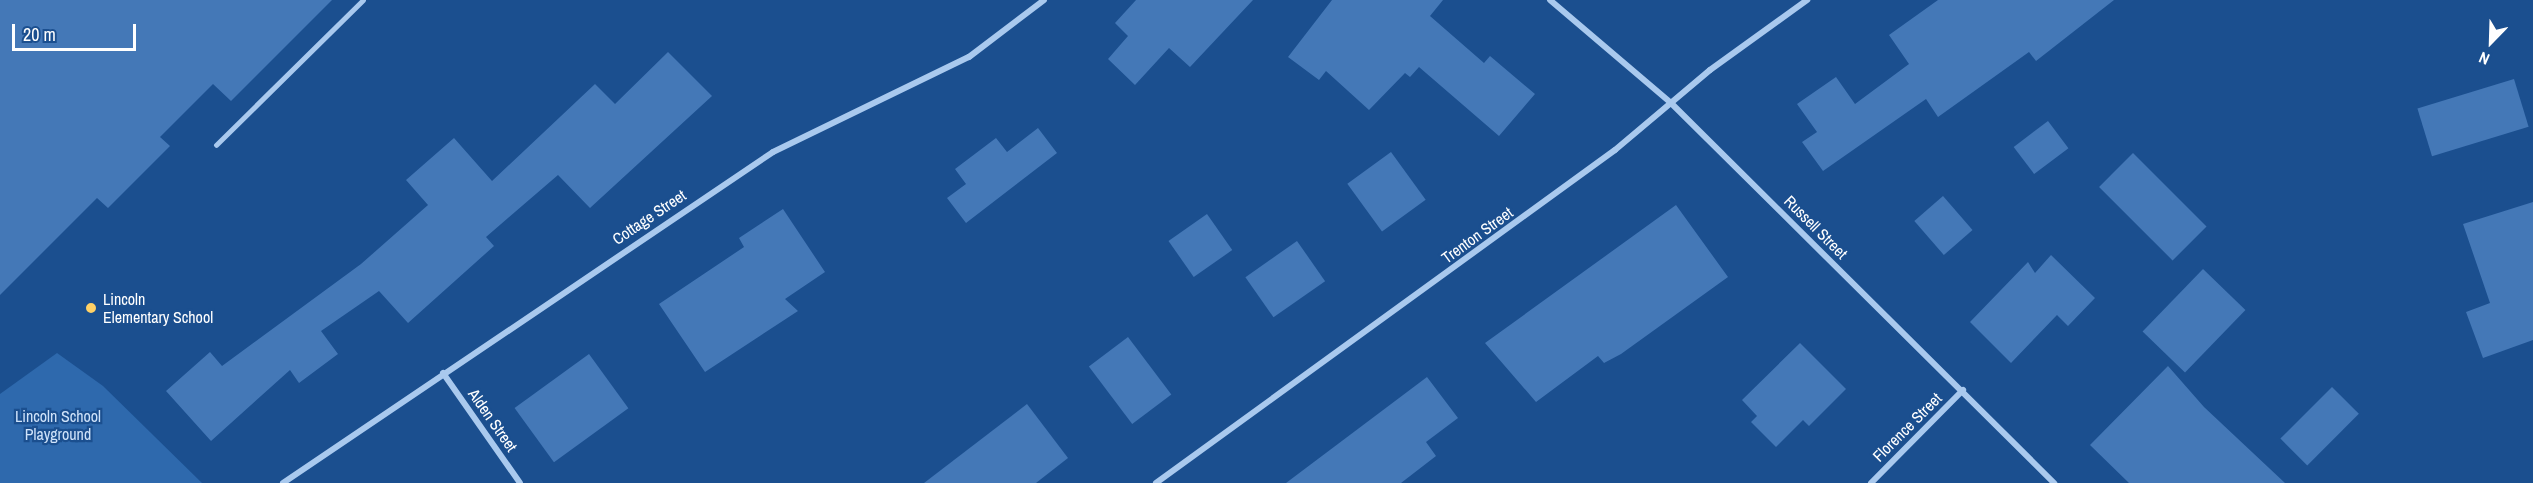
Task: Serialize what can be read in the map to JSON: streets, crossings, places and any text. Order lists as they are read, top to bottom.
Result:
{
  "streets": {
    "street": [
      "Cottage Street",
      "Russell Street",
      "Trenton Street",
      "Alden Street",
      "Florence Street"
    ]
  },
  "crossings": [
    ["Cottage Street", "Alden Street"],
    ["Russell Street", "Trenton Street"],
    ["Russell Street", "Florence Street"]
  ],
  "parks": ["Lincoln School Playground"],
  "places": ["Lincoln Elementary School"],
  "scale_bar": "20 m",
  "north": "bottom left"
}
